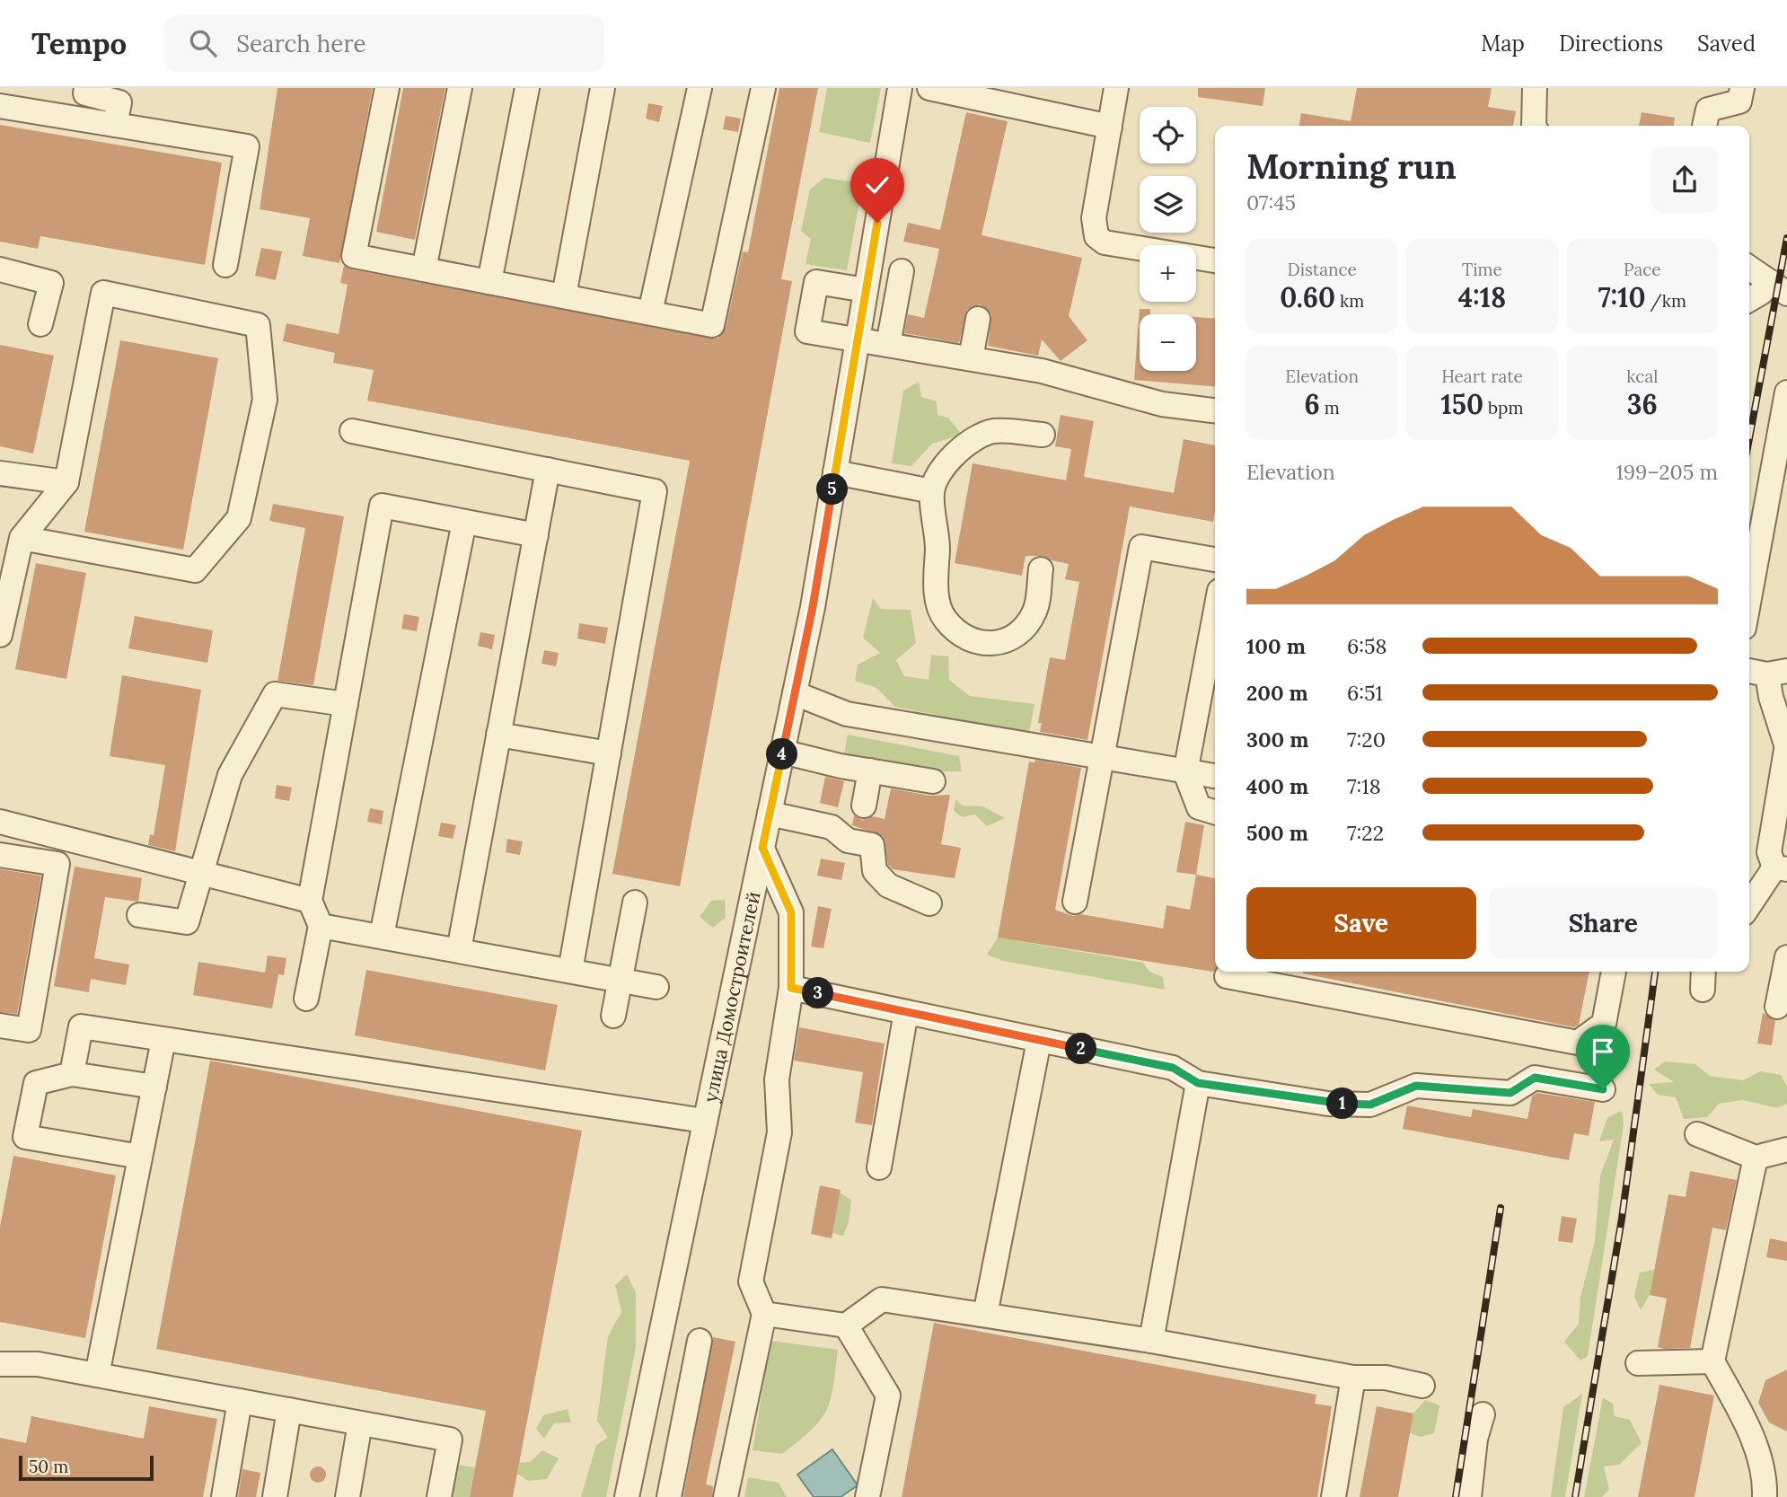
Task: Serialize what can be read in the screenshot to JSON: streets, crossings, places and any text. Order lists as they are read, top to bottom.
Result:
{
  "streets": {
    "street": ["улица Домостроителей"]
  },
  "scale_bar": "50 m",
  "page": {
    "header": "Tempo",
    "search": "Search here",
    "nav": ["Map", "Directions", "Saved"],
    "map_buttons": ["+", "−"],
    "heading": ["Morning run", "07:45"],
    "stats": [
      ["Distance", "0.60 km"],
      ["Time", "4:18"],
      ["Pace", "7:10 /km"],
      ["Elevation", "6 m"],
      ["Heart rate", "150 bpm"],
      ["kcal", "36"]
    ],
    "chart": ["Elevation", "199–205 m"],
    "pins": [
      "5",
      "4",
      "3",
      "2",
      "1"
    ],
    "list": [
      {
        "name": "100 m",
        "note": "6:58"
      },
      {
        "name": "200 m",
        "note": "6:51"
      },
      {
        "name": "300 m",
        "note": "7:20"
      },
      {
        "name": "400 m",
        "note": "7:18"
      },
      {
        "name": "500 m",
        "note": "7:22"
      }
    ],
    "buttons": ["Save", "Share"],
    "scale": "50 m"
  }
}
